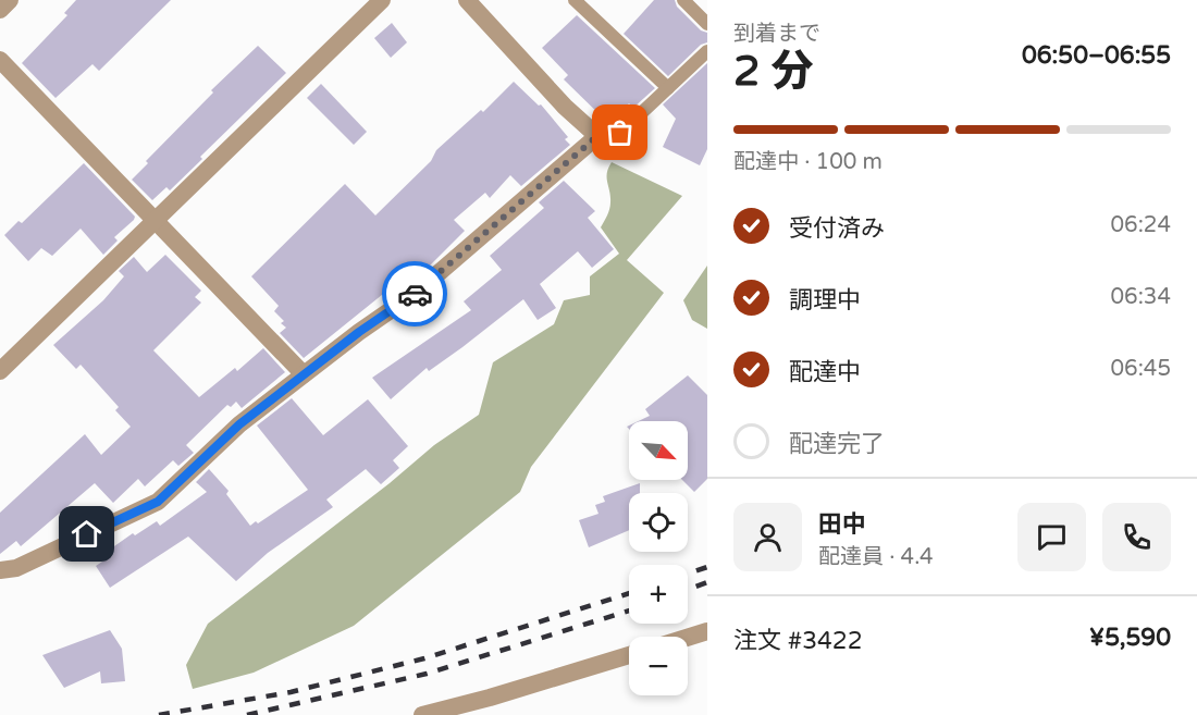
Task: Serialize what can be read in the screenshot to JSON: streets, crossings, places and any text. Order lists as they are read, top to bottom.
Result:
{
  "north": "bottom right",
  "page": {
    "heading": ["2 分", "到着まで", "06:50–06:55"],
    "panel": [
      "田中",
      "配達員 · 4.4",
      "注文 #3422",
      "¥5,590"
    ],
    "bar": "配達中 · 100 m",
    "list": [
      ["受付済み", "06:24"],
      ["調理中", "06:34"],
      ["配達中", "06:45"],
      "配達完了"
    ],
    "map_buttons": ["+", "−"]
  }
}
